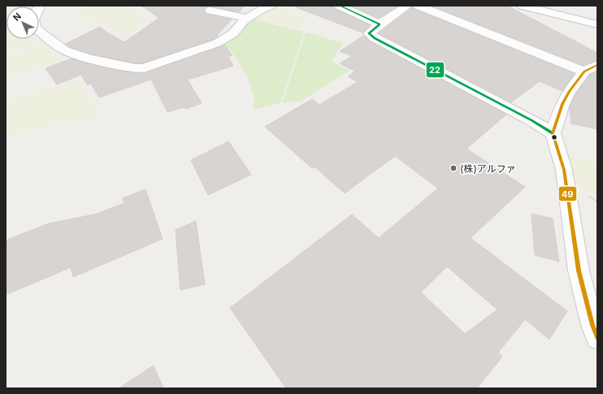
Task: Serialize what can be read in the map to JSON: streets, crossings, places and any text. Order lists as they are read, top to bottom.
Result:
{
  "places": ["(株)アルファ"],
  "lines": ["transit line 22", "transit line 49"],
  "north": "top left"
}
